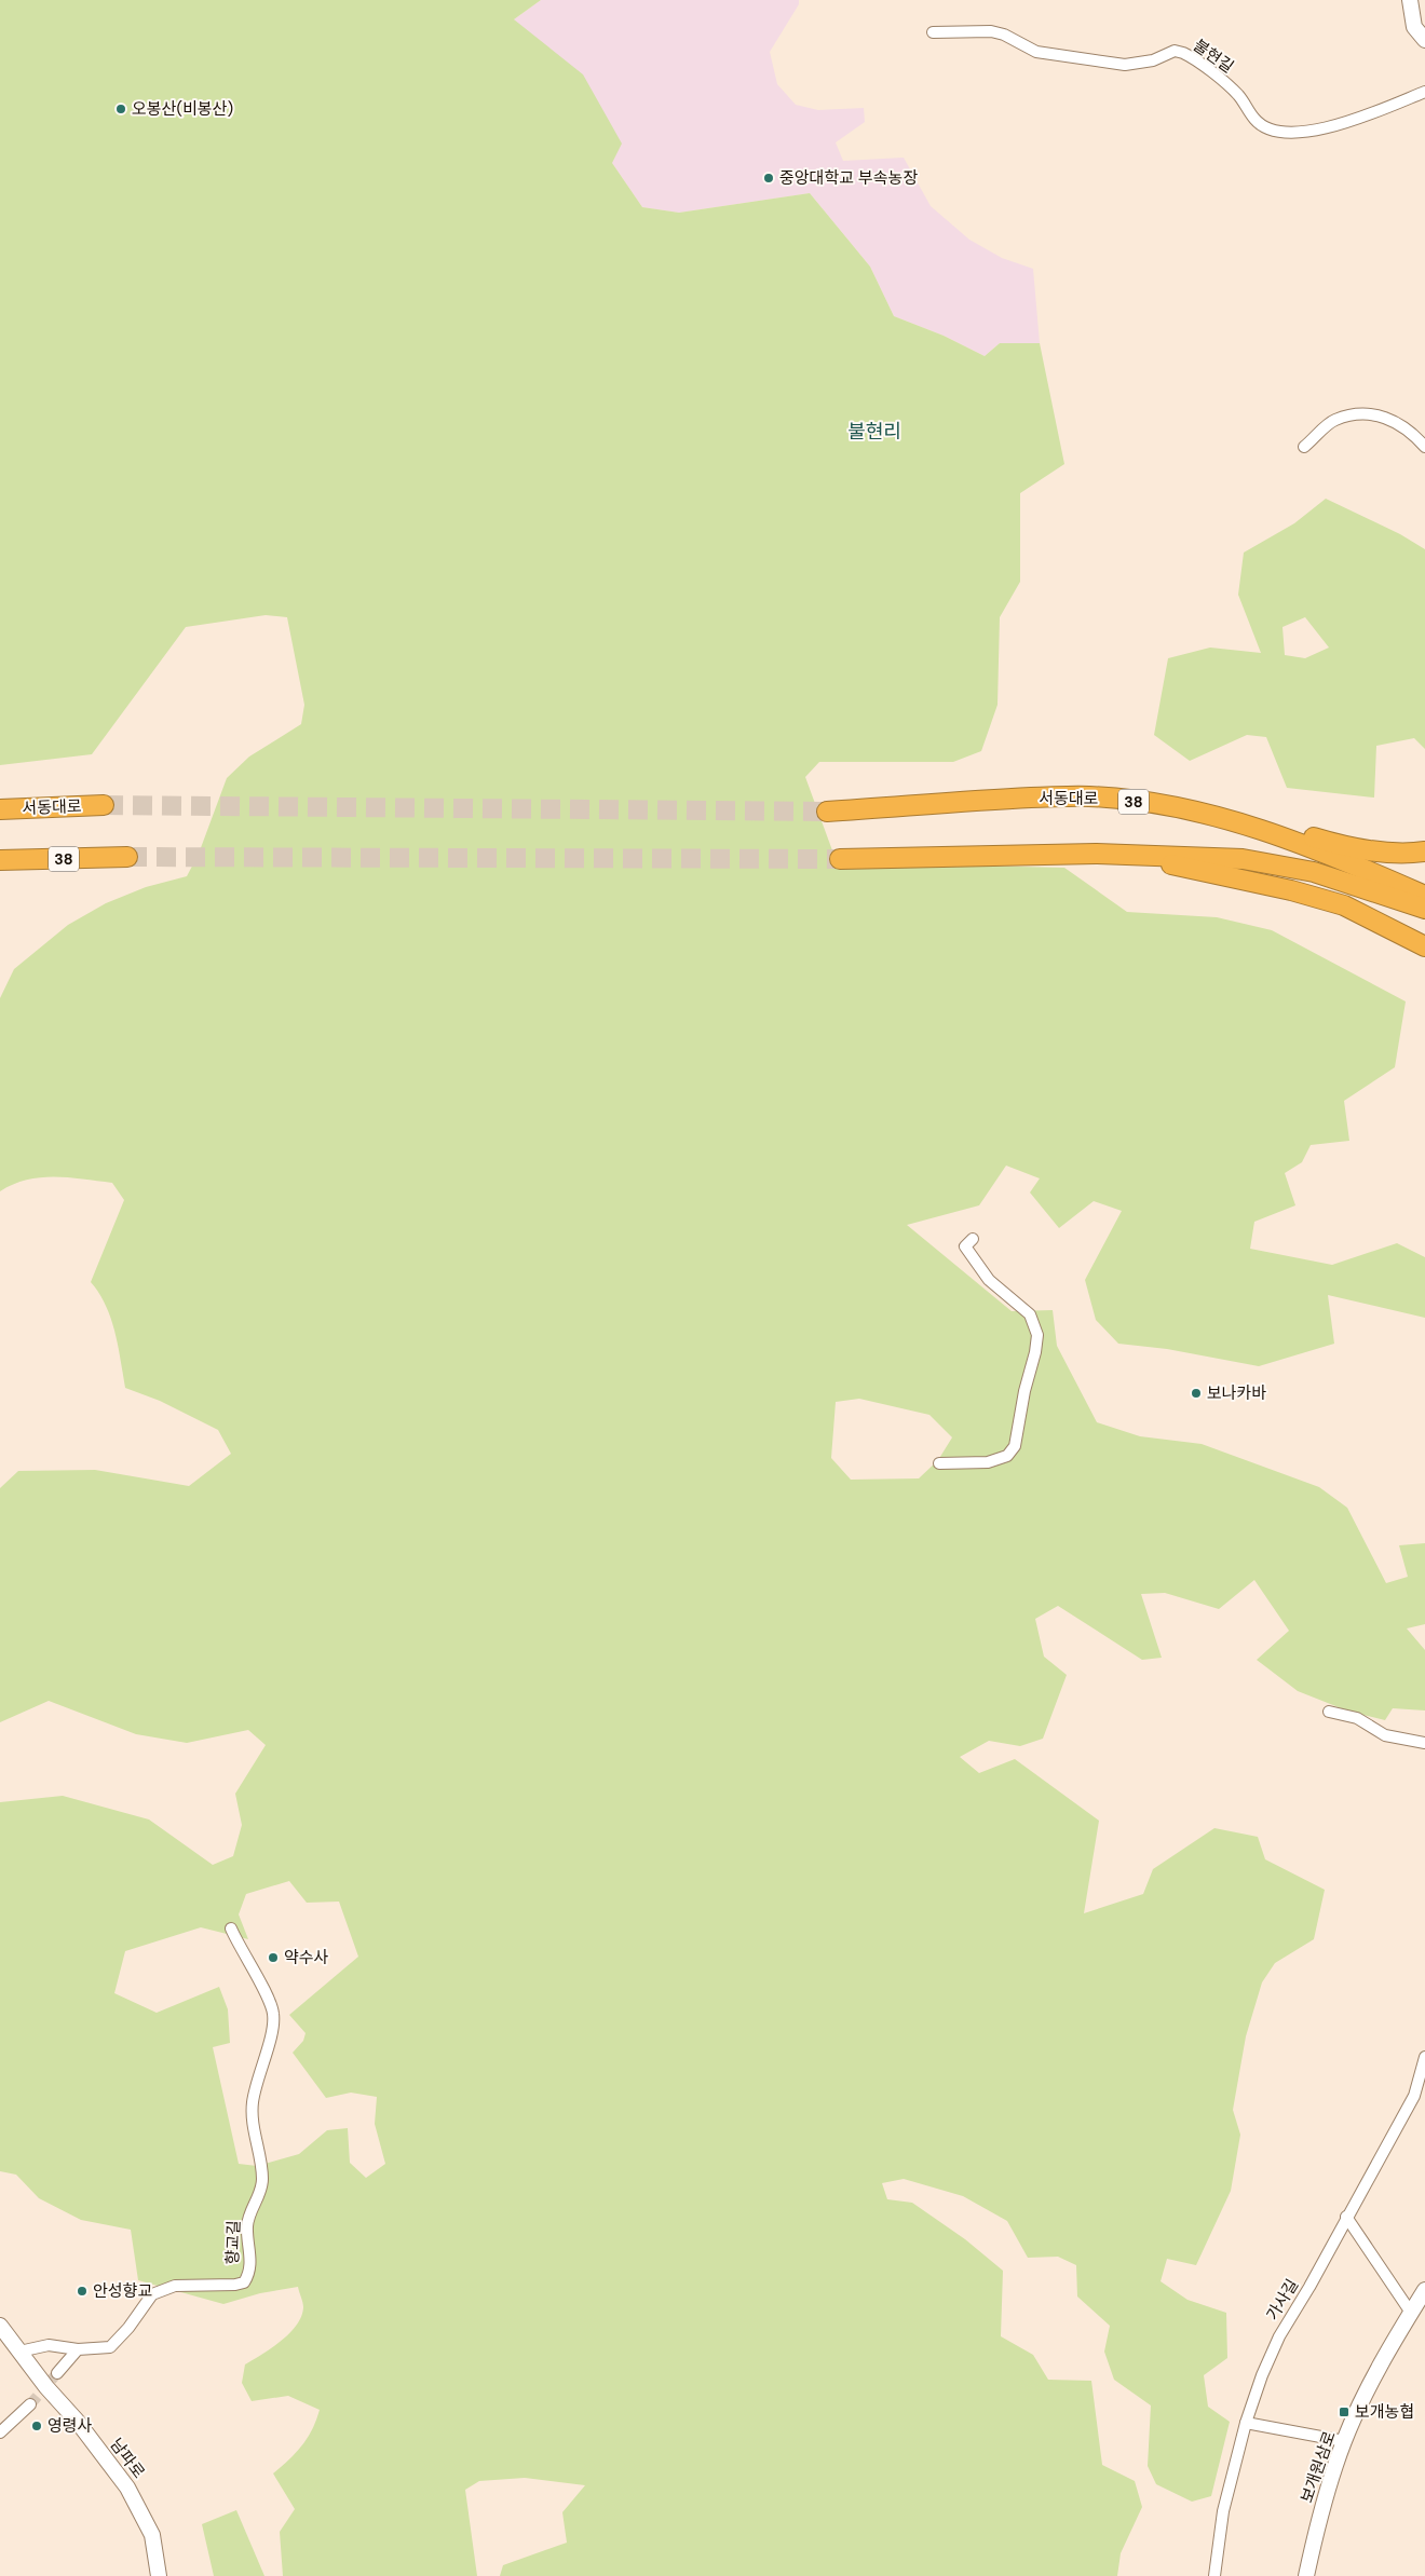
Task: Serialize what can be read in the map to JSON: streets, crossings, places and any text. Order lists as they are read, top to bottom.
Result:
{
  "streets": {
    "highway": ["서동대로", "38"],
    "main road": ["남파로", "보개원삼로"],
    "street": ["불현길", "향교길", "가사길"]
  },
  "districts": ["불현리"],
  "places": {
    "other": [
      "오봉산(비봉산)",
      "중앙대학교 부속농장",
      "보나카바",
      "약수사",
      "안성향교",
      "영령사"
    ],
    "transit": ["보개농협"]
  }
}
